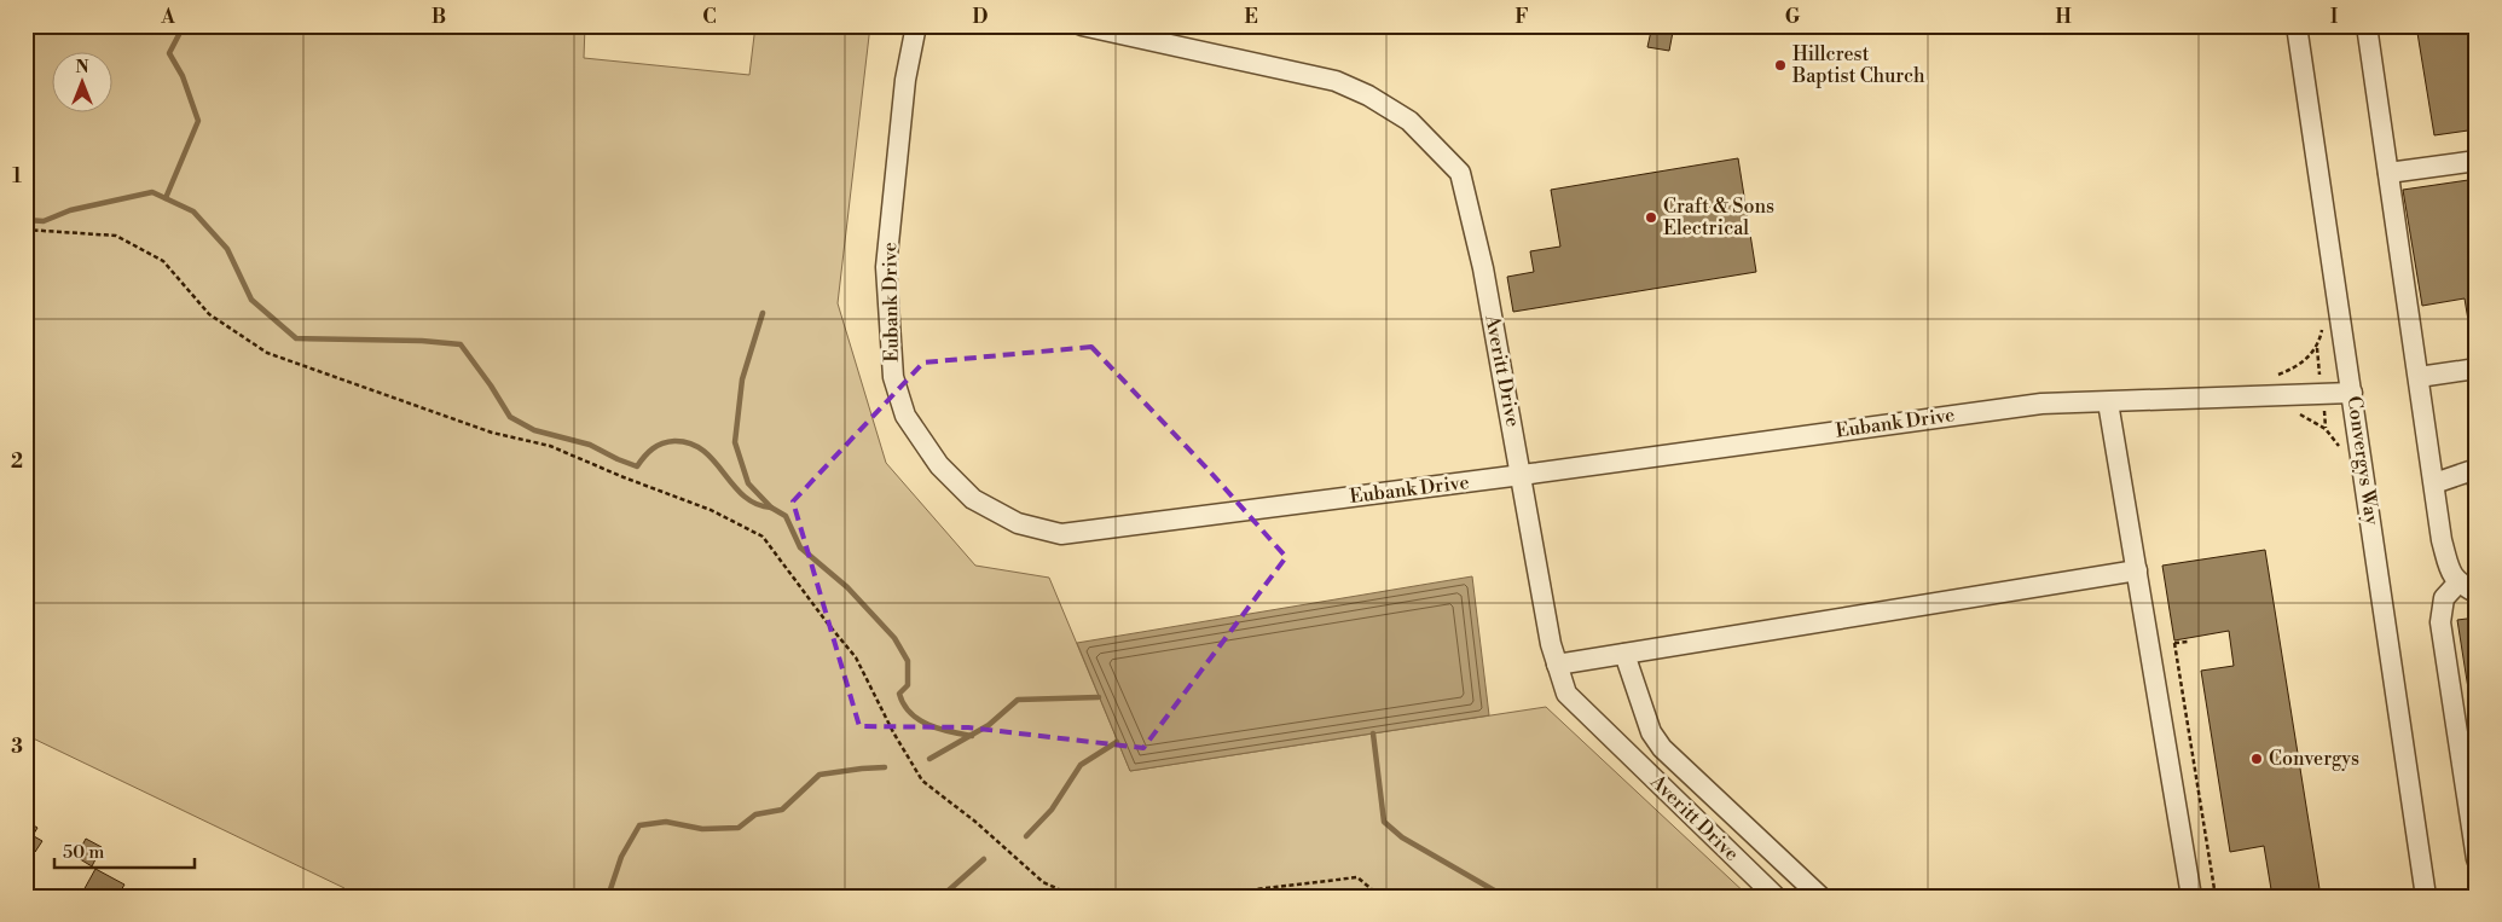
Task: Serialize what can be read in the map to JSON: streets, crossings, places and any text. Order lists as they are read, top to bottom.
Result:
{
  "streets": {
    "street": ["Eubank Drive", "Averitt Drive", "Convergys Way"]
  },
  "crossings": [
    ["Eubank Drive", "Averitt Drive"],
    ["Eubank Drive", "Convergys Way"]
  ],
  "places": ["Hillcrest Baptist Church", "Craft & Sons Electrical", "Convergys"],
  "scale_bar": "50 m",
  "north": "top",
  "grid": {
    "columns": [
      "A",
      "B",
      "C",
      "D",
      "E",
      "F",
      "G",
      "H",
      "I"
    ],
    "rows": ["1", "2", "3"]
  }
}
